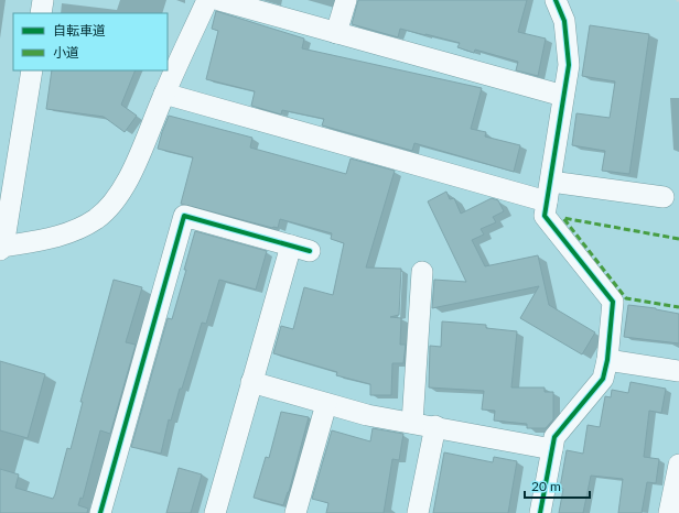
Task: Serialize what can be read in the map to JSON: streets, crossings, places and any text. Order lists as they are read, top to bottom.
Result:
{
  "legend": ["自転車道", "小道"],
  "scale_bar": "20 m"
}
